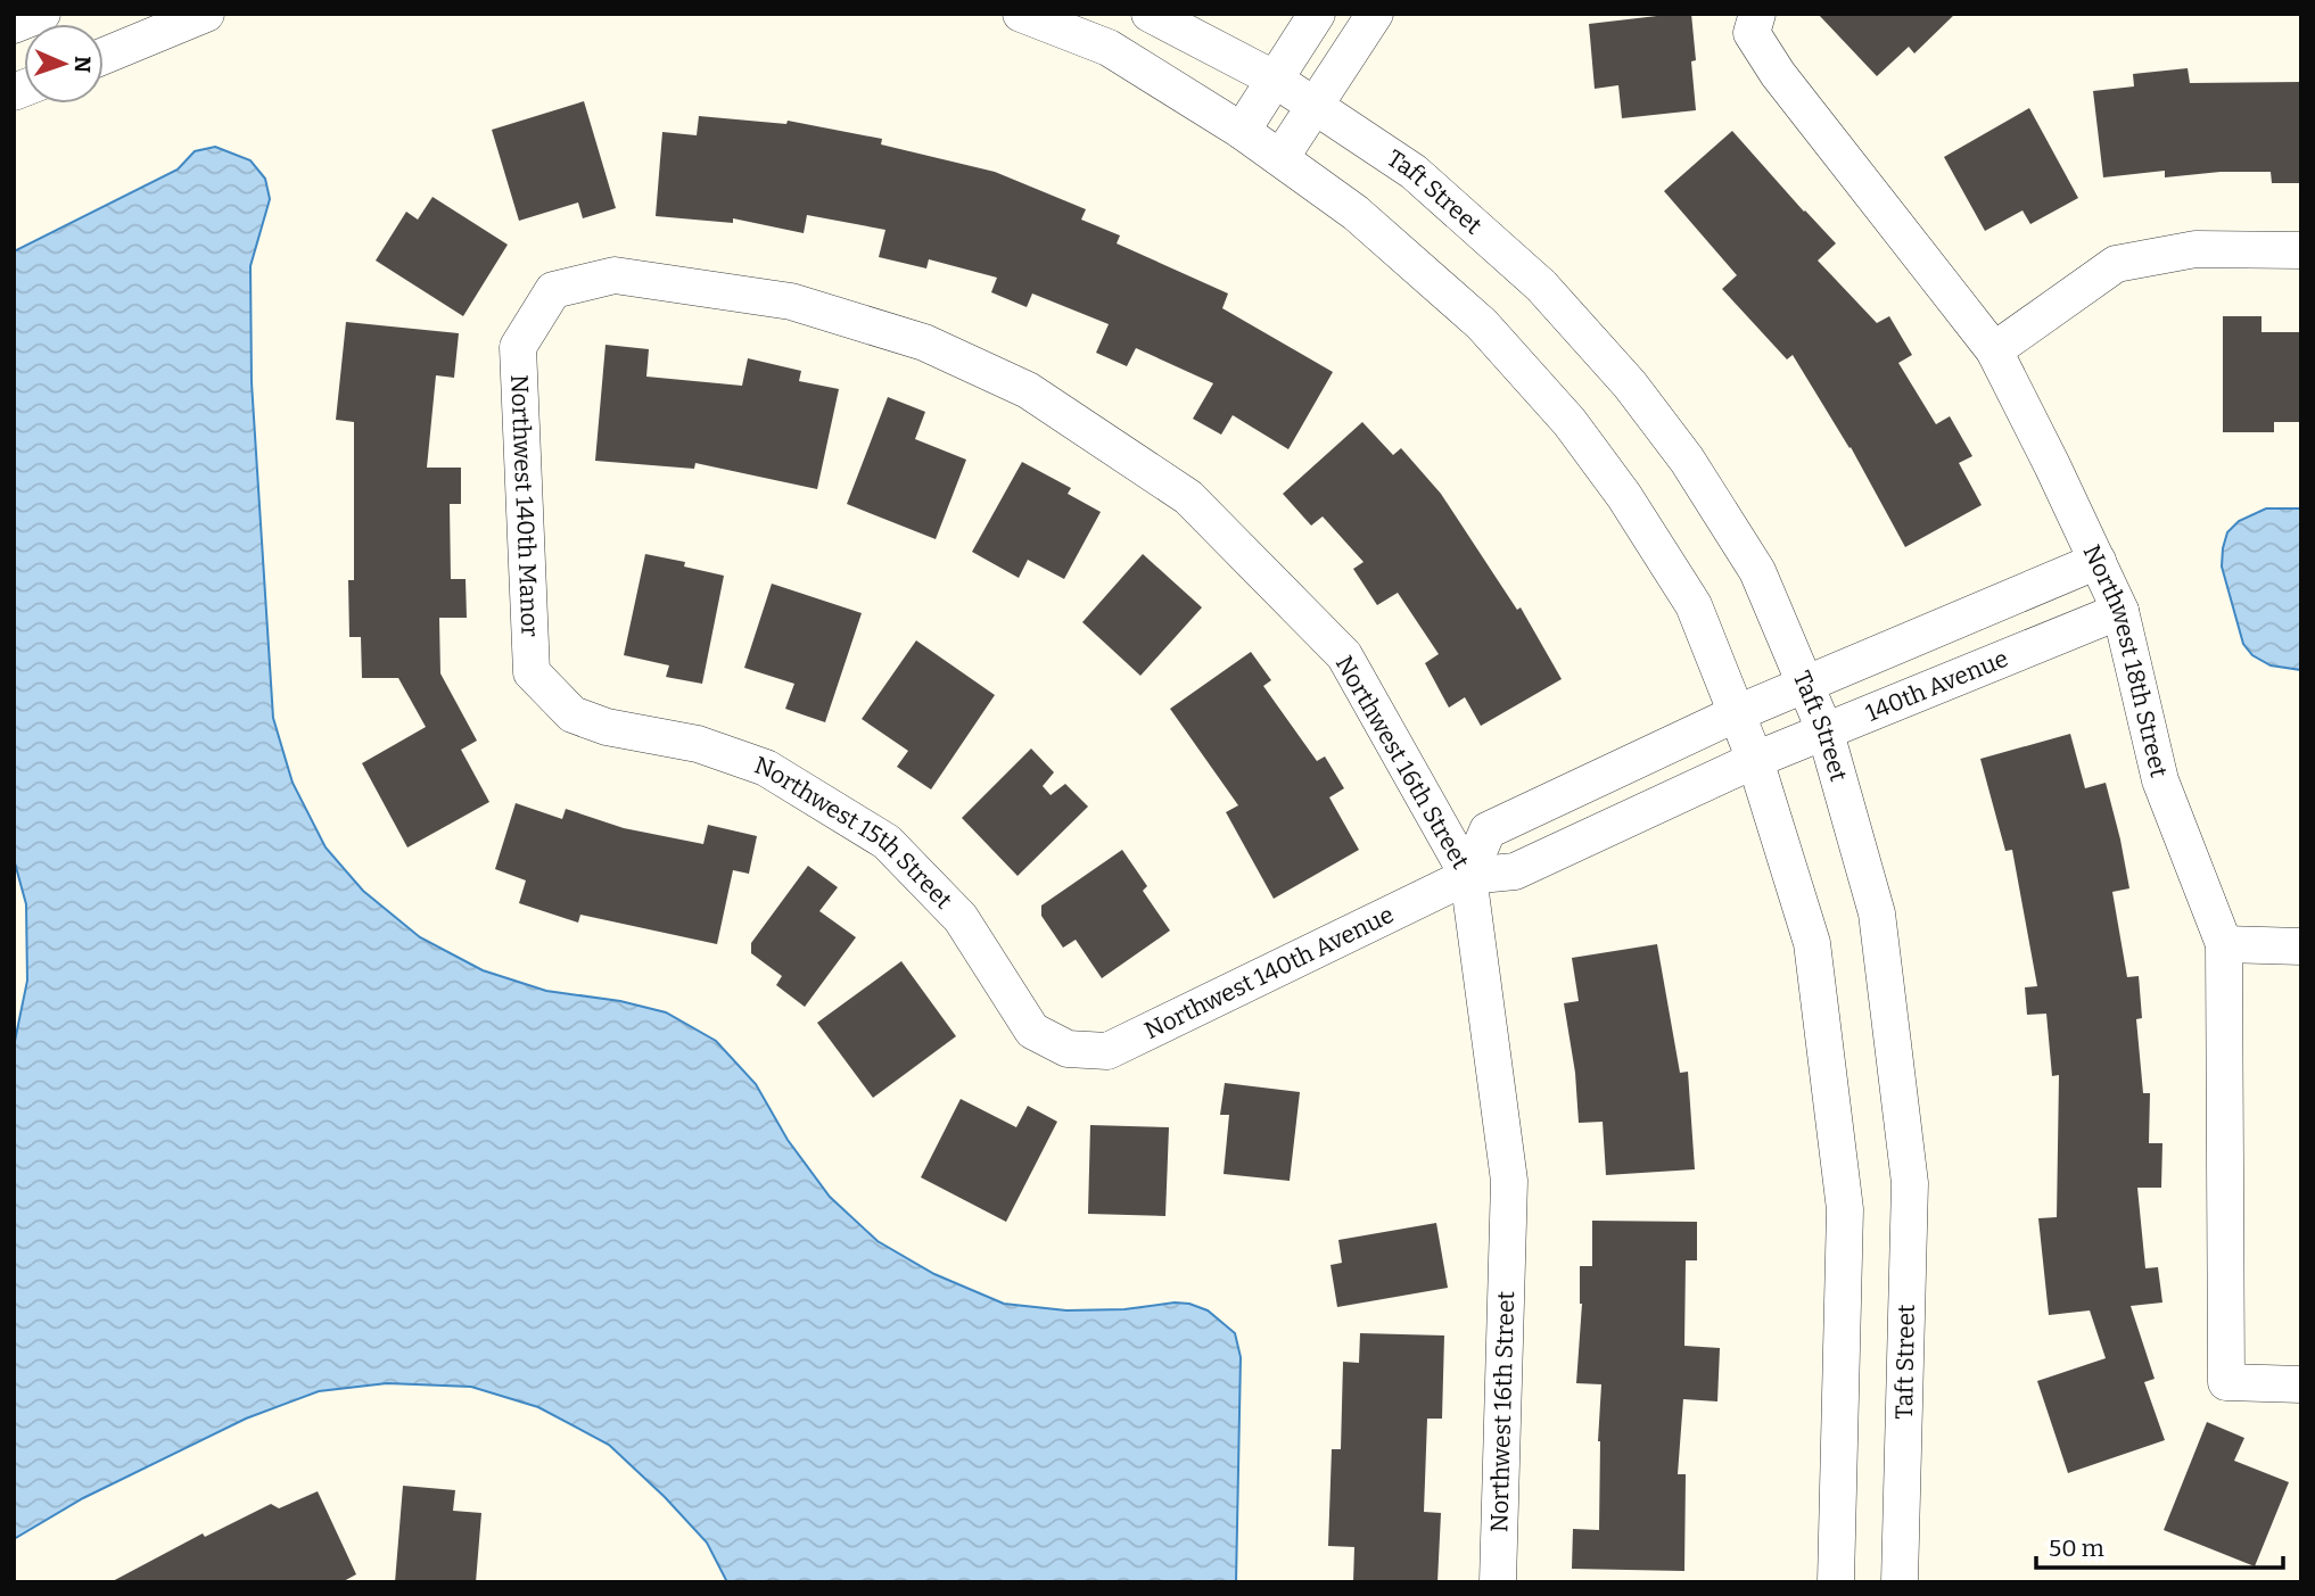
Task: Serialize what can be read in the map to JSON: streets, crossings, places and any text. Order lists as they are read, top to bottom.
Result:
{
  "streets": {
    "street": [
      "Taft Street",
      "Northwest 140th Manor",
      "Northwest 18th Street",
      "140th Avenue",
      "Northwest 16th Street",
      "Northwest 15th Street",
      "Northwest 140th Avenue"
    ]
  },
  "crossings": [
    ["Taft Street", "140th Avenue"],
    ["Northwest 140th Manor", "Northwest 16th Street"],
    ["Northwest 140th Manor", "Northwest 15th Street"],
    ["Northwest 18th Street", "140th Avenue"],
    ["140th Avenue", "Northwest 140th Avenue"],
    ["Northwest 16th Street", "Northwest 140th Avenue"],
    ["Northwest 15th Street", "Northwest 140th Avenue"]
  ],
  "scale_bar": "50 m",
  "north": "right"
}
